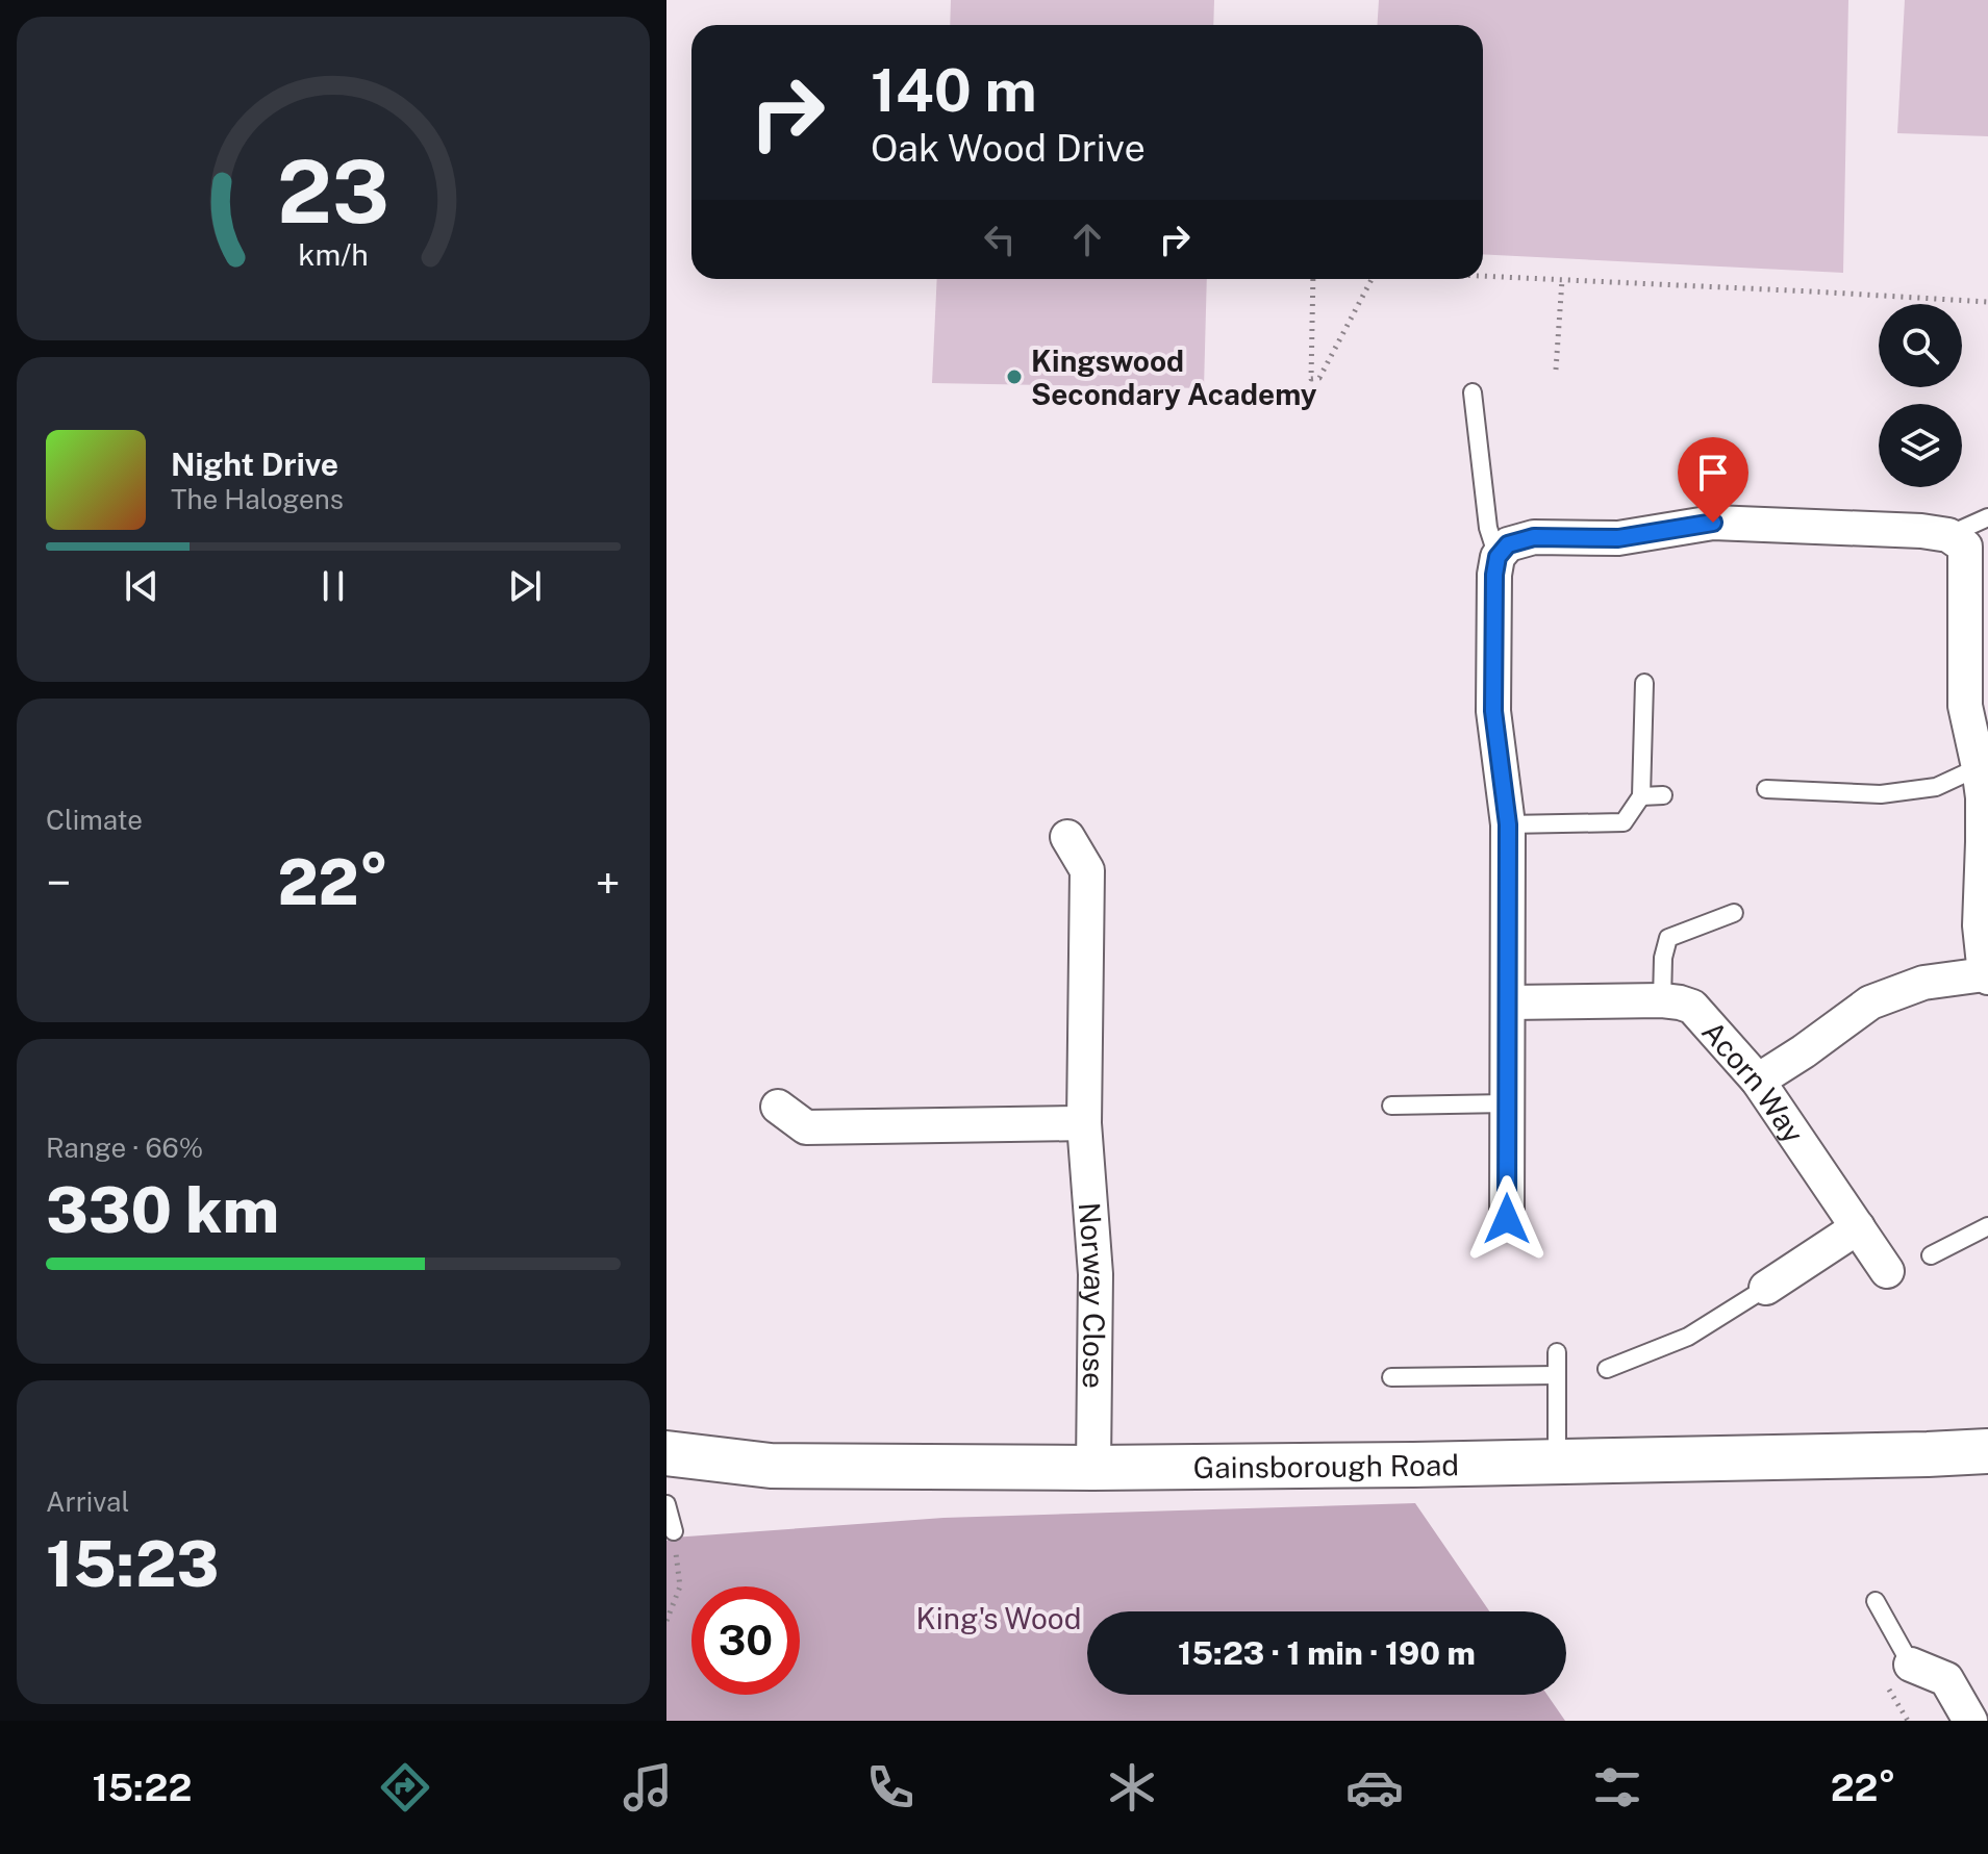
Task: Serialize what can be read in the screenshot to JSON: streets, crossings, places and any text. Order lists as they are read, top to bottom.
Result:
{
  "streets": {
    "street": ["Acorn Way", "Norway Close", "Gainsborough Road"]
  },
  "crossings": [
    ["Norway Close", "Gainsborough Road"]
  ],
  "parks": ["King's Wood"],
  "places": ["Kingswood Secondary Academy"],
  "page": {
    "turn": ["140 m", "Oak Wood Drive"],
    "song": ["Night Drive", "The Halogens"],
    "tile": [
      "Climate",
      ["Range · 66%", "330 km"],
      ["Arrival", "15:23"]
    ],
    "heat": ["−", "22°", "+"],
    "limit": "30",
    "trip": "15:23 · 1 min · 190 m",
    "tabs": ["15:22", "22°"],
    "gauge": ["23", "km/h"]
  }
}
